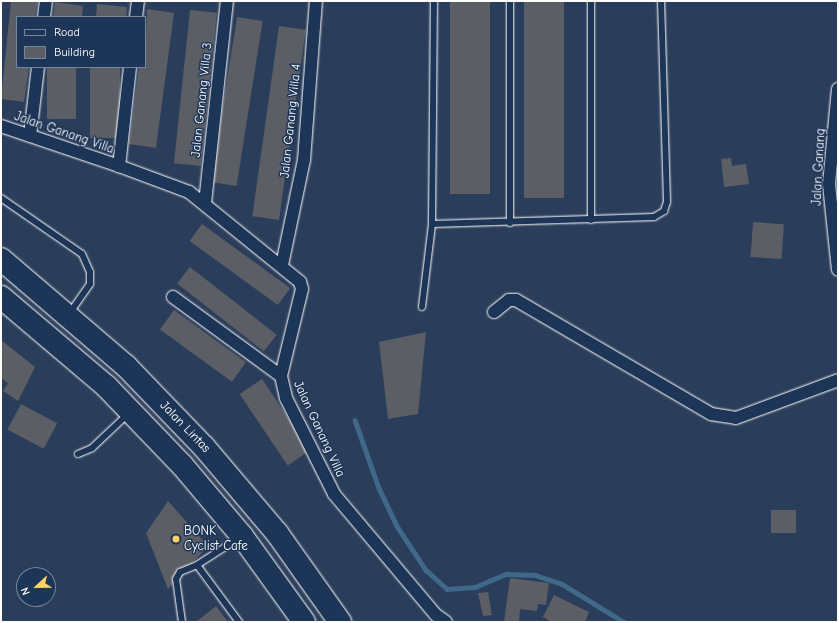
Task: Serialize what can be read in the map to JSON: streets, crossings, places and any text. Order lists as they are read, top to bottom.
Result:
{
  "streets": {
    "highway": ["Jalan Lintas"],
    "street": [
      "Jalan Ganang Villa 3",
      "Jalan Ganang Villa 4",
      "Jalan Ganang Villa",
      "Jalan Ganang"
    ]
  },
  "crossings": [
    ["Jalan Ganang Villa 3", "Jalan Ganang Villa"],
    ["Jalan Ganang Villa 4", "Jalan Ganang Villa"]
  ],
  "places": ["BONK Cyclist Cafe"],
  "legend": ["Road", "Building"],
  "north": "left"
}
